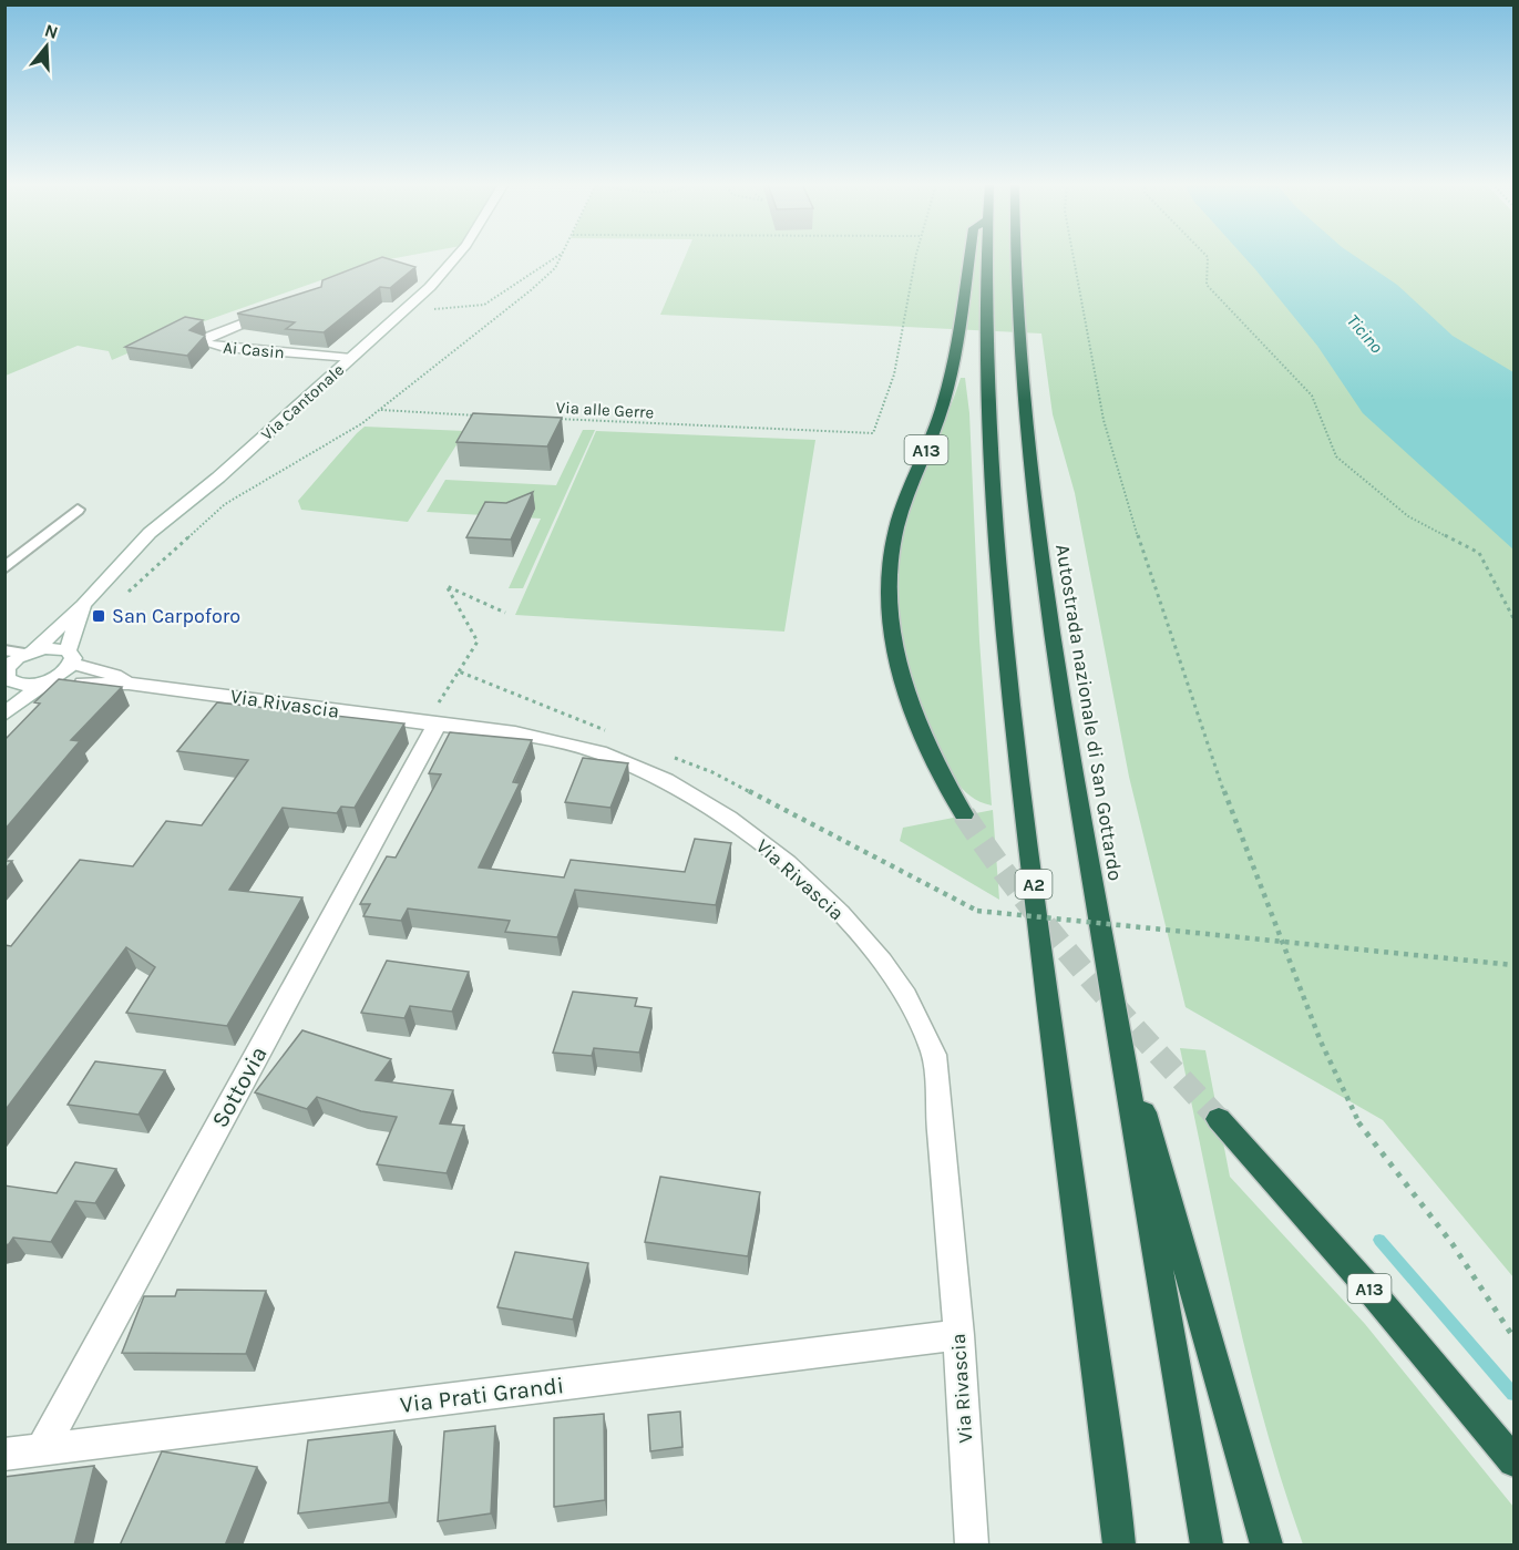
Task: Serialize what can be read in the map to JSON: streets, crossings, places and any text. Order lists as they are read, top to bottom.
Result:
{
  "streets": {
    "highway": ["A13", "Autostrada nazionale di San Gottardo", "A2"],
    "street": [
      "Ai Casin",
      "Via Cantonale",
      "Via Rivascia",
      "Sottovia",
      "Via Prati Grandi"
    ],
    "path": ["Via alle Gerre"]
  },
  "crossings": [
    ["Ai Casin", "Via Cantonale"],
    ["Via Cantonale", "Via Rivascia"],
    ["Via Rivascia", "Sottovia"],
    ["Via Rivascia", "Via Prati Grandi"],
    ["Sottovia", "Via Prati Grandi"]
  ],
  "water": ["Ticino"],
  "places": {
    "transit": ["San Carpoforo"]
  },
  "north": "top"
}
